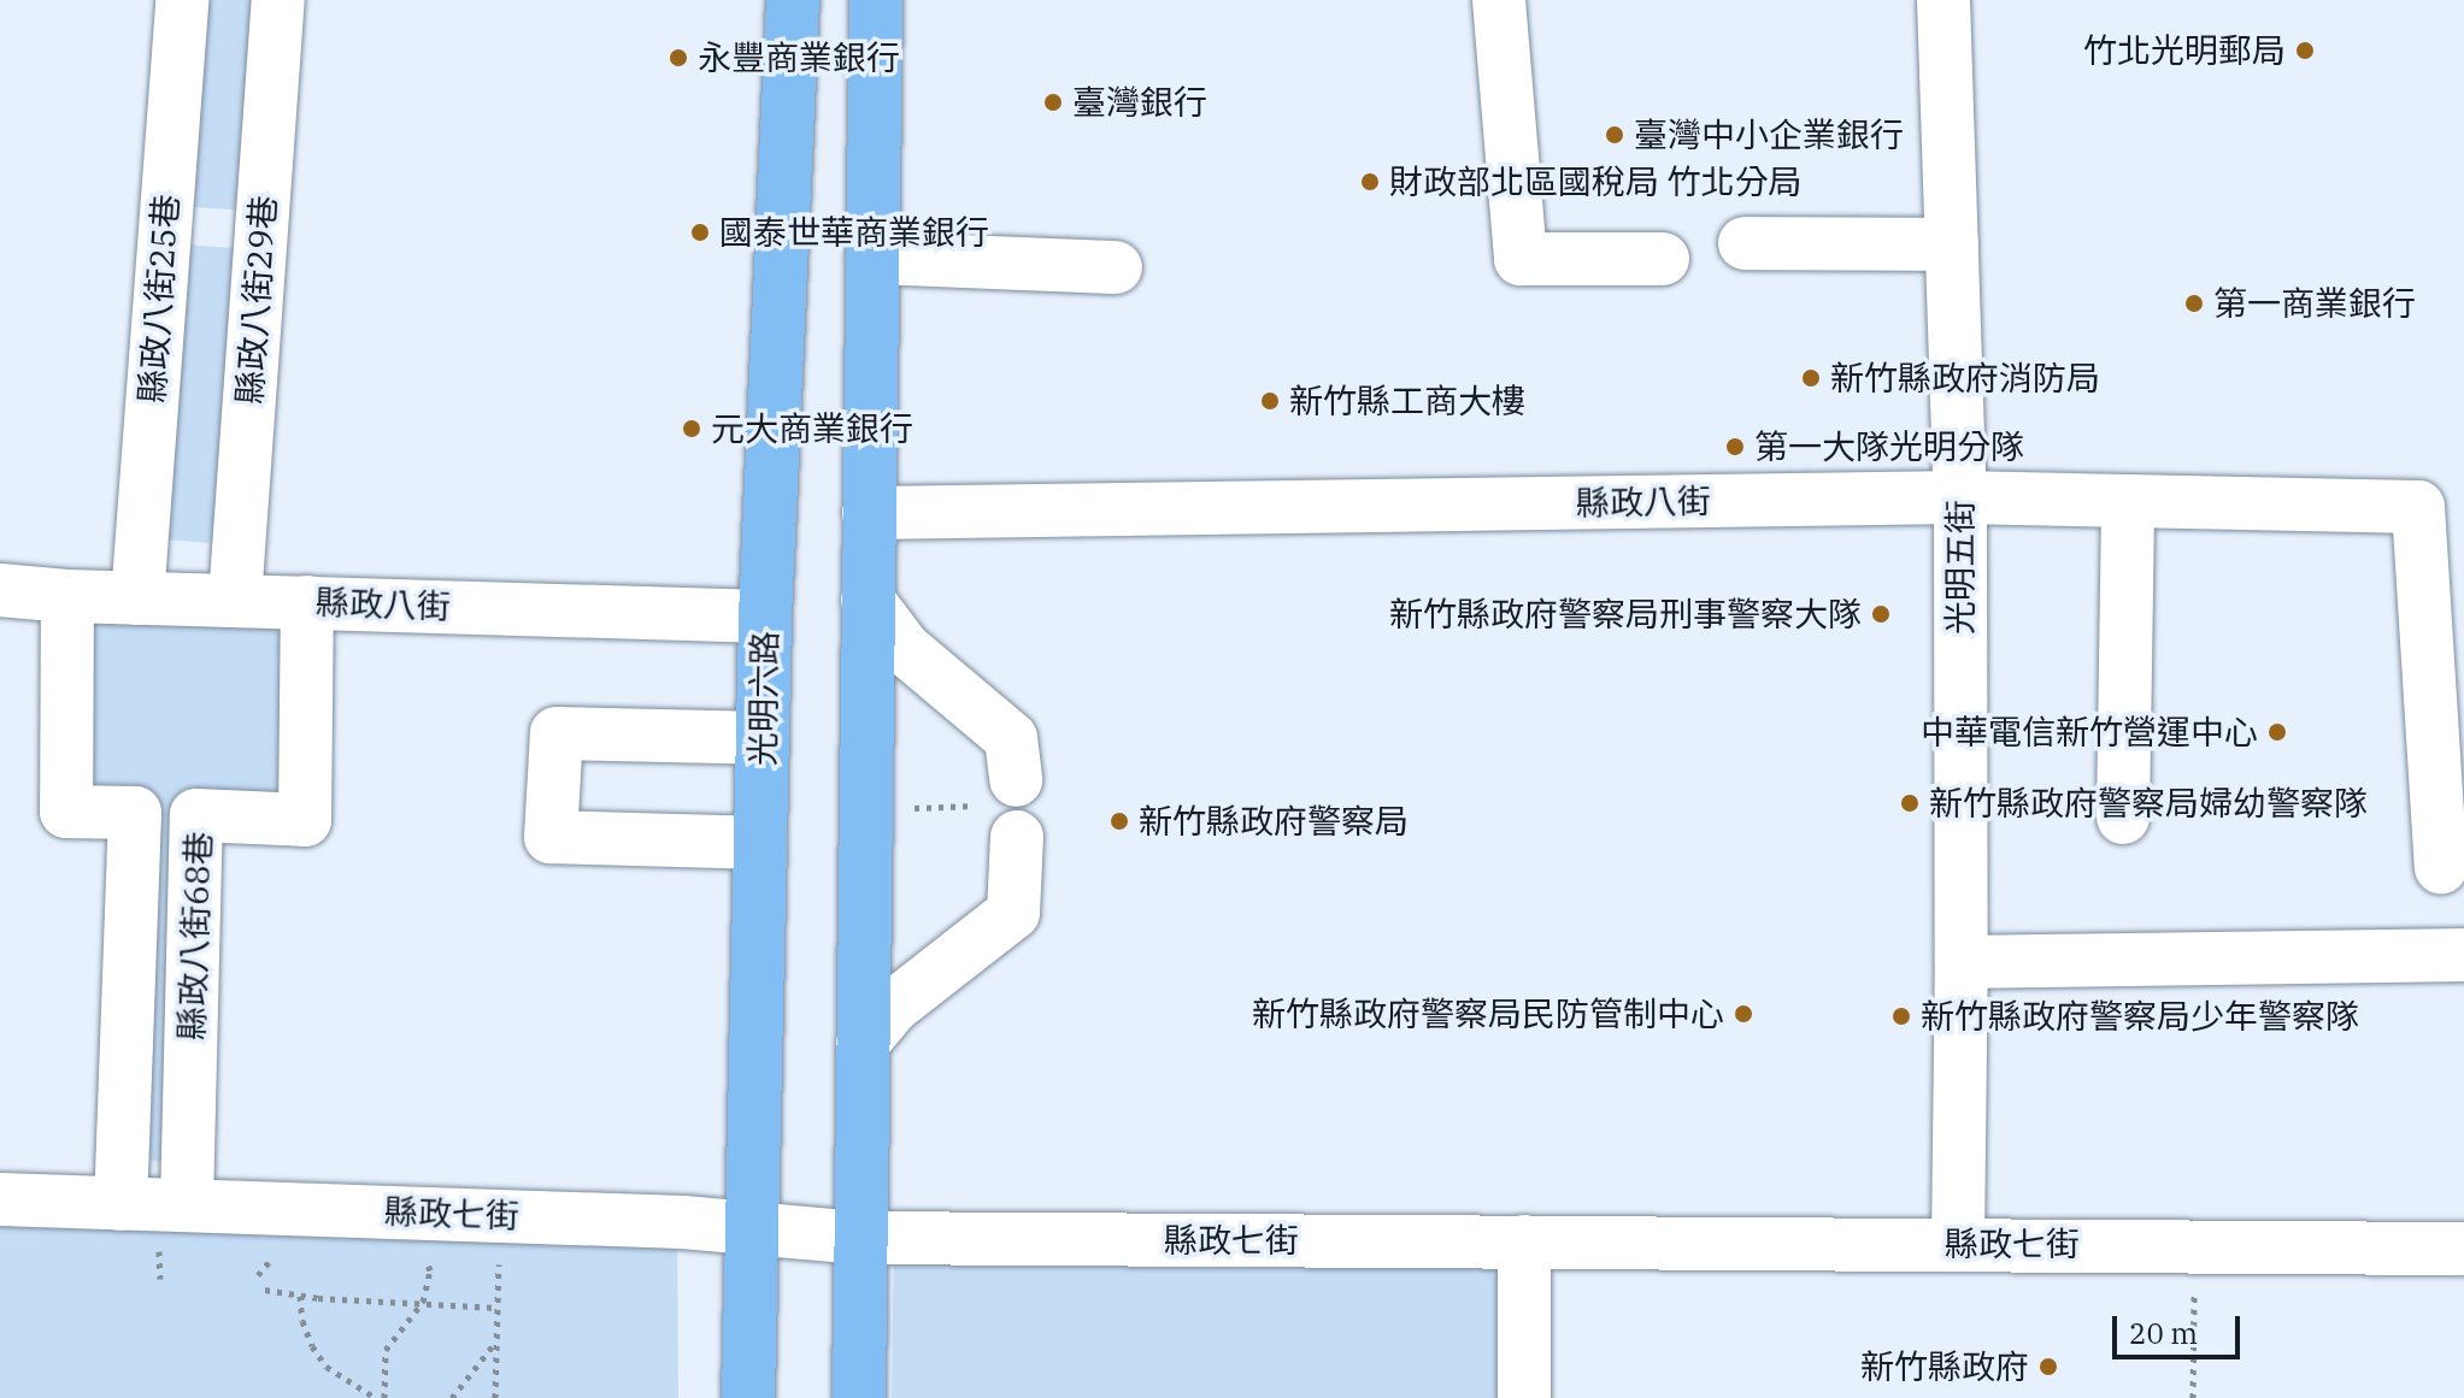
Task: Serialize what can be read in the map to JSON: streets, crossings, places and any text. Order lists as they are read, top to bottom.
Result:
{
  "streets": {
    "main road": ["光明六路"],
    "street": [
      "縣政八街25巷",
      "縣政八街29巷",
      "縣政八街",
      "光明五街",
      "縣政八街68巷",
      "縣政七街"
    ]
  },
  "crossings": [
    ["縣政八街25巷", "縣政八街"],
    ["縣政八街29巷", "縣政八街"],
    ["縣政八街", "光明五街"],
    ["縣政八街", "光明六路"],
    ["縣政八街", "縣政八街68巷"],
    ["光明五街", "縣政七街"],
    ["光明六路", "縣政七街"],
    ["縣政八街68巷", "縣政七街"]
  ],
  "places": [
    "竹北光明郵局",
    "永豐商業銀行",
    "臺灣銀行",
    "臺灣中小企業銀行",
    "財政部北區國稅局 竹北分局",
    "國泰世華商業銀行",
    "第一商業銀行",
    "新竹縣政府消防局",
    "新竹縣工商大樓",
    "元大商業銀行",
    "第一大隊光明分隊",
    "新竹縣政府警察局刑事警察大隊",
    "中華電信新竹營運中心",
    "新竹縣政府警察局婦幼警察隊",
    "新竹縣政府警察局",
    "新竹縣政府警察局民防管制中心",
    "新竹縣政府警察局少年警察隊",
    "新竹縣政府"
  ],
  "scale_bar": "20 m"
}
